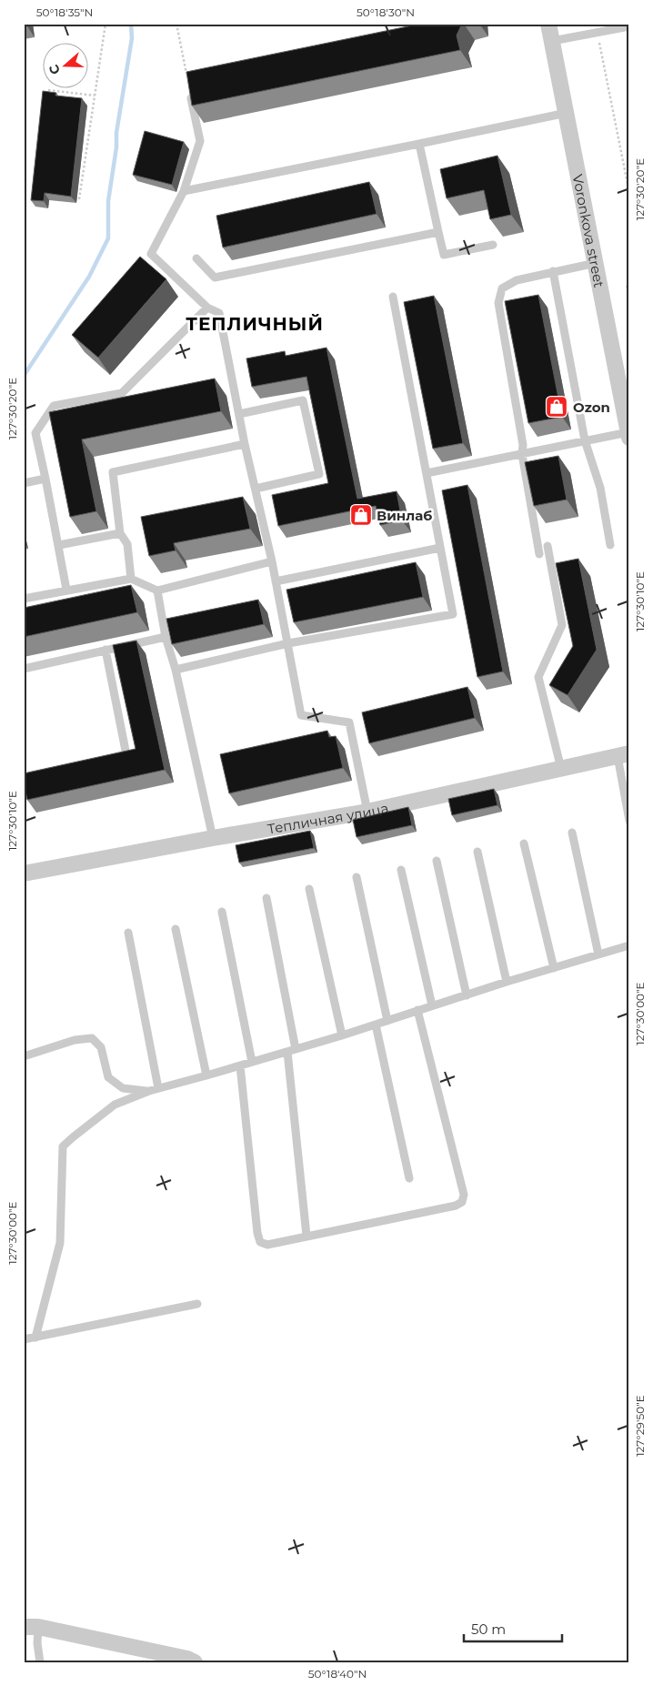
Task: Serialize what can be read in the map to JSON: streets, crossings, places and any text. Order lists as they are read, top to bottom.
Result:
{
  "streets": {
    "street": ["Voronkova street", "Тепличная улица"]
  },
  "districts": ["ТЕПЛИЧНЫЙ"],
  "places": {
    "shop": ["Ozon", "Винлаб"]
  },
  "scale_bar": "50 m",
  "north": "left",
  "coordinates": [
    "50°18'35\"N",
    "50°18'30\"N",
    "127°30'20\"E",
    "127°30'10\"E",
    "127°30'00\"E",
    "127°29'50\"E",
    "50°18'40\"N"
  ]
}
